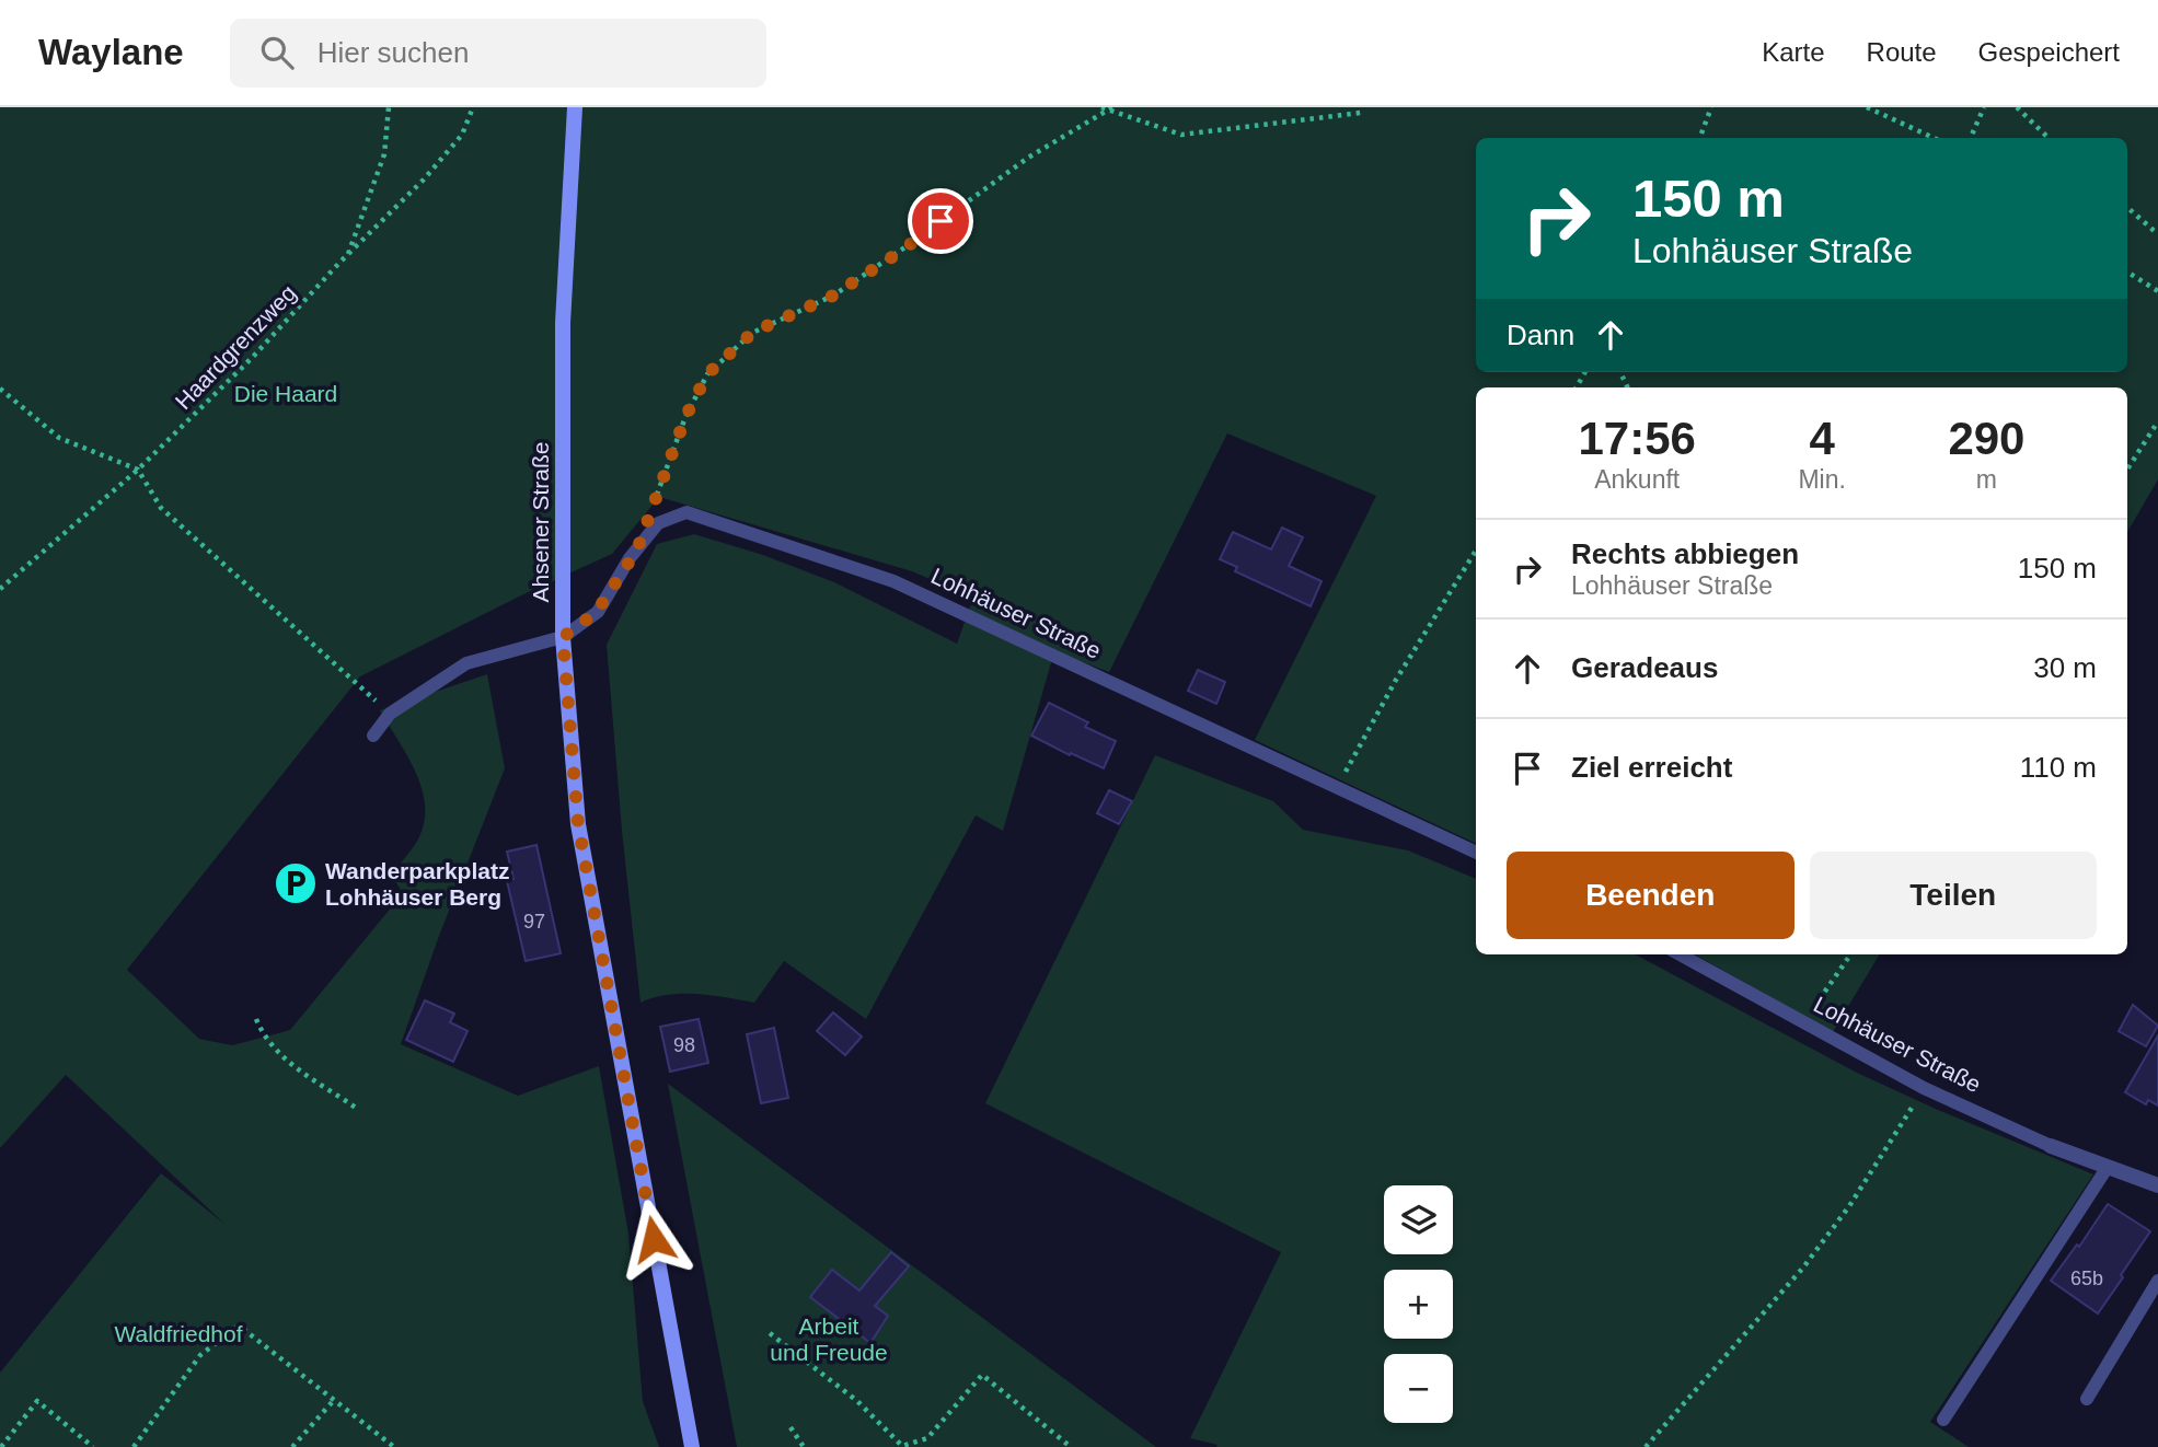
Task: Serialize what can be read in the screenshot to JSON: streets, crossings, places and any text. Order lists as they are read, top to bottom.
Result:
{
  "streets": {
    "main road": ["Ahsener Straße"],
    "street": ["Lohhäuser Straße"],
    "path": ["Haardgrenzweg"]
  },
  "crossings": [
    ["Ahsener Straße", "Lohhäuser Straße"]
  ],
  "parks": ["Die Haard", "Arbeit und Freude", "Waldfriedhof"],
  "places": {
    "parking": ["Wanderparkplatz Lohhäuser Berg"]
  },
  "house_numbers": ["97", "98", "65b"],
  "page": {
    "header": "Waylane",
    "search": "Hier suchen",
    "nav": ["Karte", "Route", "Gespeichert"],
    "turn": ["150 m", "Lohhäuser Straße"],
    "then": "Dann",
    "eta": [
      "17:56",
      "Ankunft",
      "4",
      "Min.",
      "290",
      "m"
    ],
    "list": [
      {
        "name": "Rechts abbiegen",
        "note": "Lohhäuser Straße",
        "value": "150 m"
      },
      {
        "name": "Geradeaus",
        "value": "30 m"
      },
      {
        "name": "Ziel erreicht",
        "value": "110 m"
      }
    ],
    "buttons": ["Beenden", "Teilen"],
    "map_buttons": ["+", "−"]
  }
}
